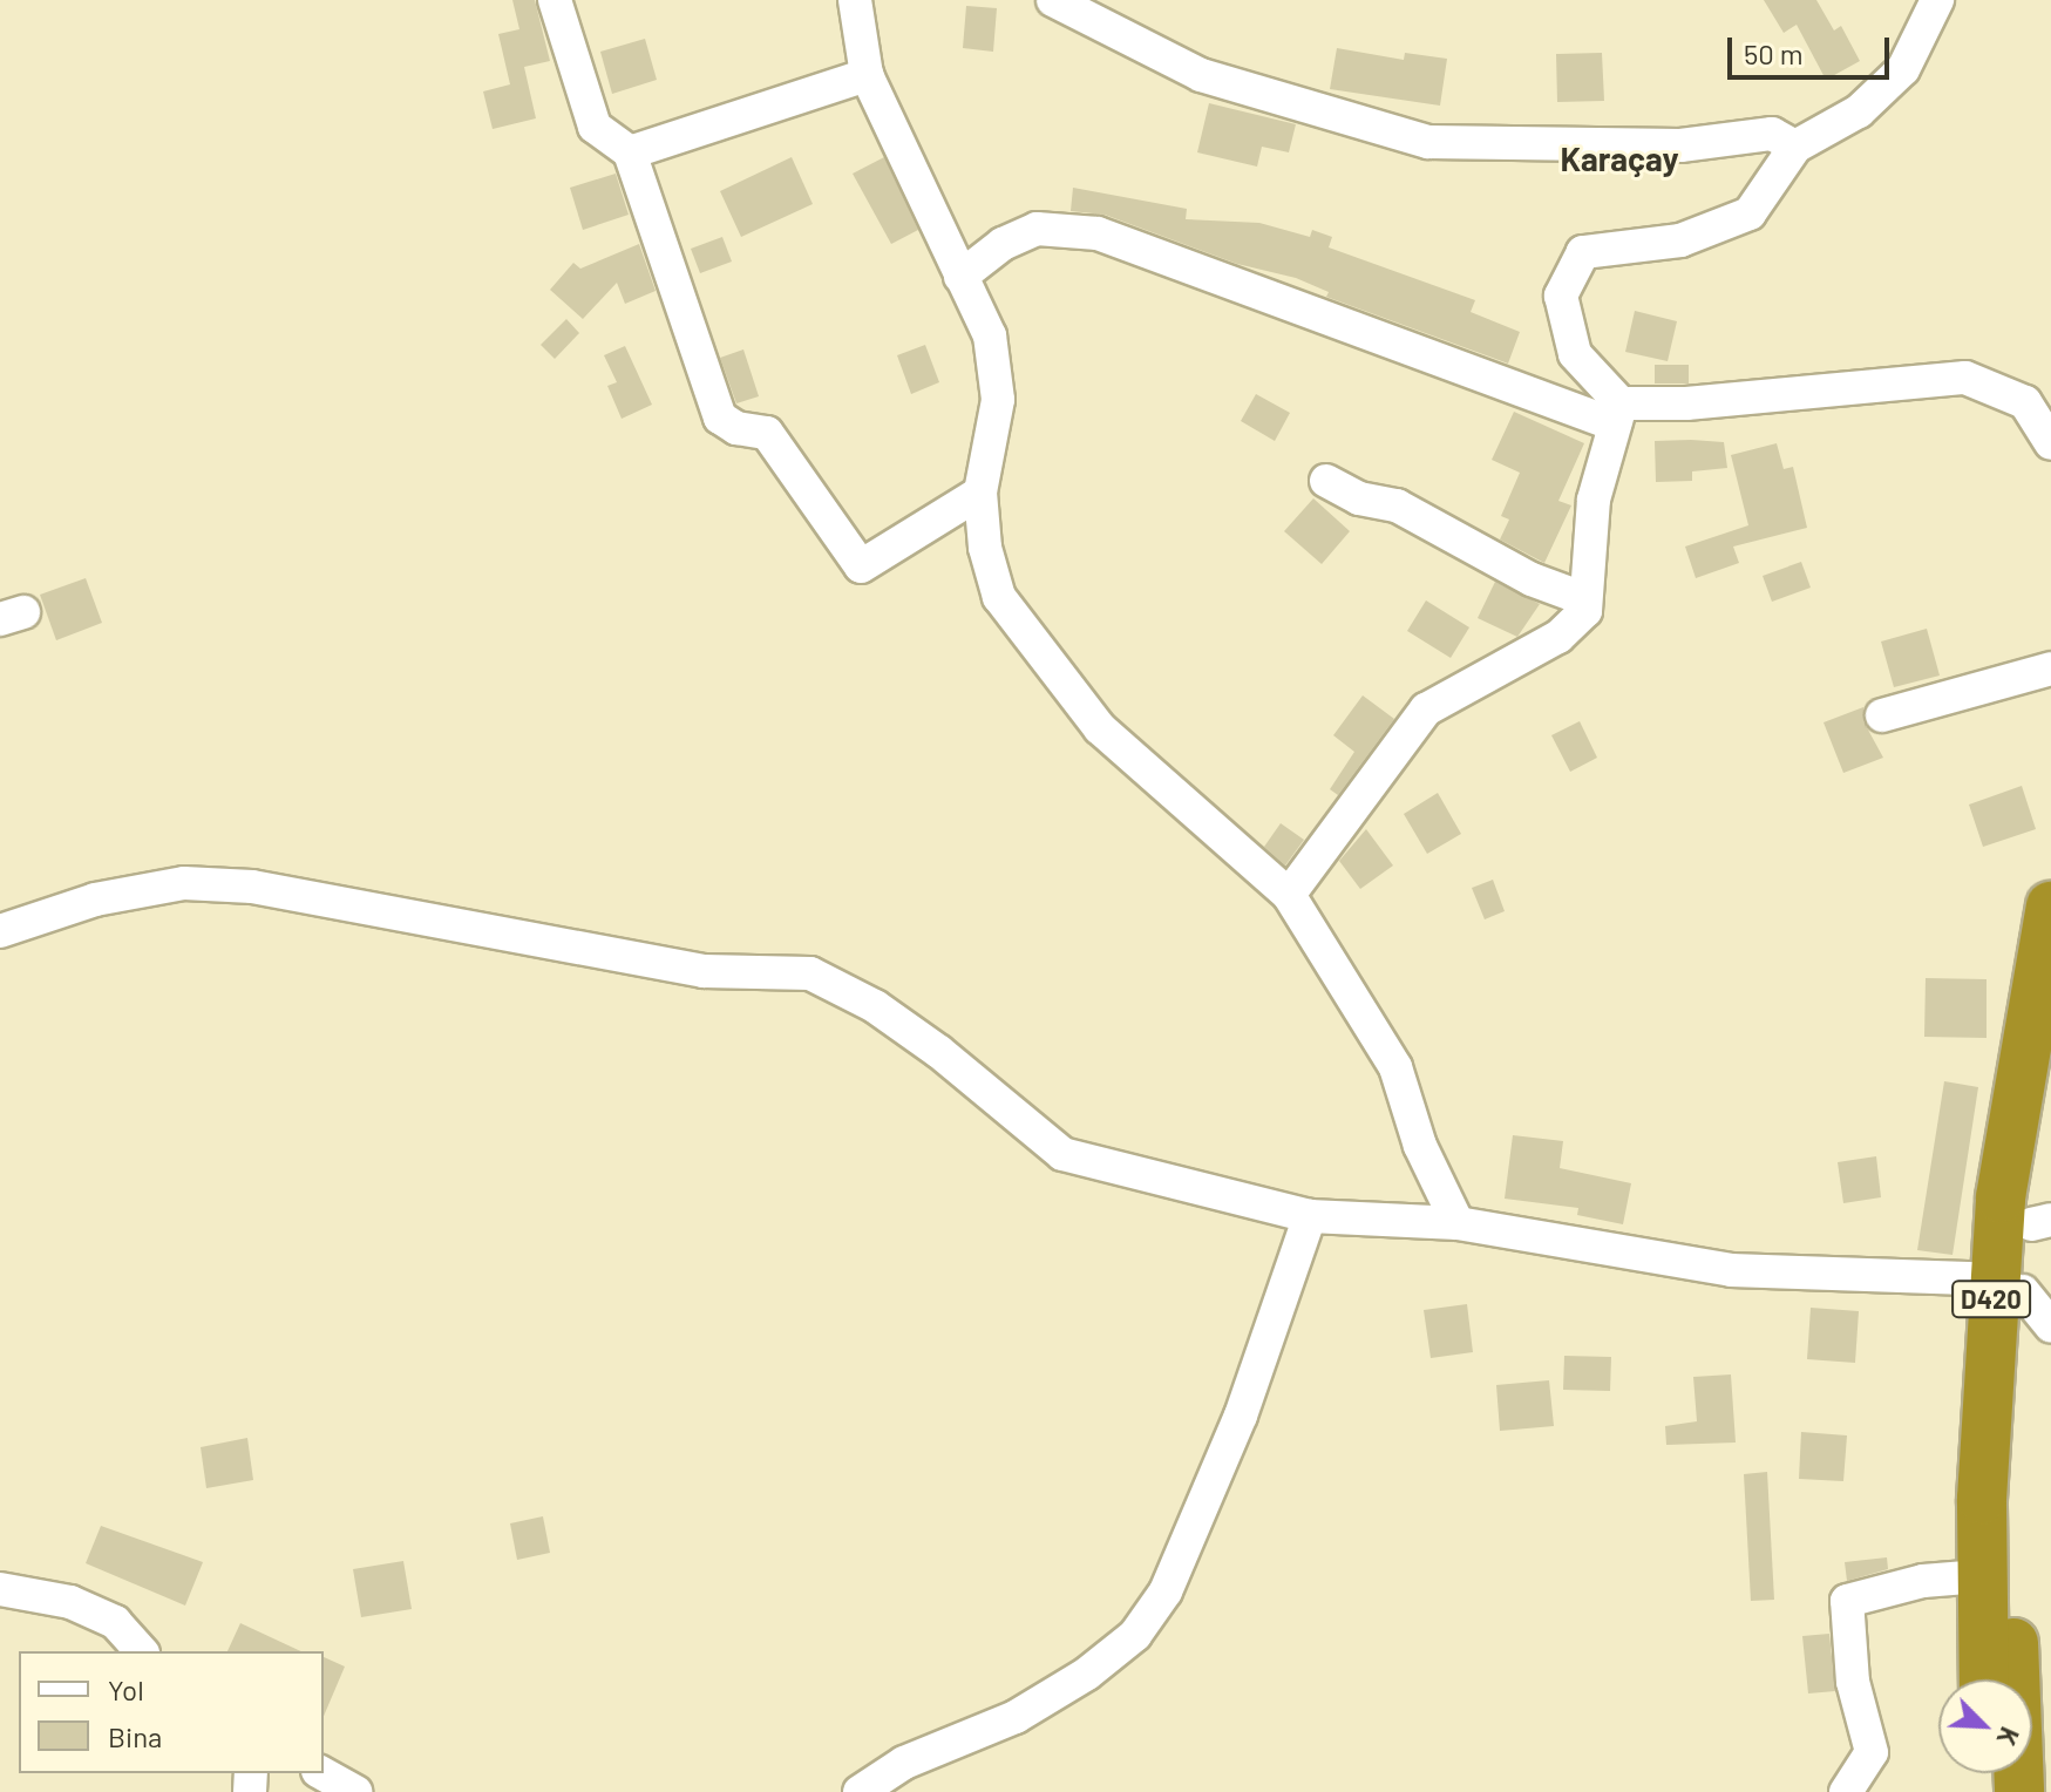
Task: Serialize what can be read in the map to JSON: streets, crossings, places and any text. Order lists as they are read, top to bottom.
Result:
{
  "streets": {
    "highway": ["D420"]
  },
  "districts": ["Karaçay"],
  "legend": ["Yol", "Bina"],
  "scale_bar": "50 m",
  "north": "bottom right"
}
